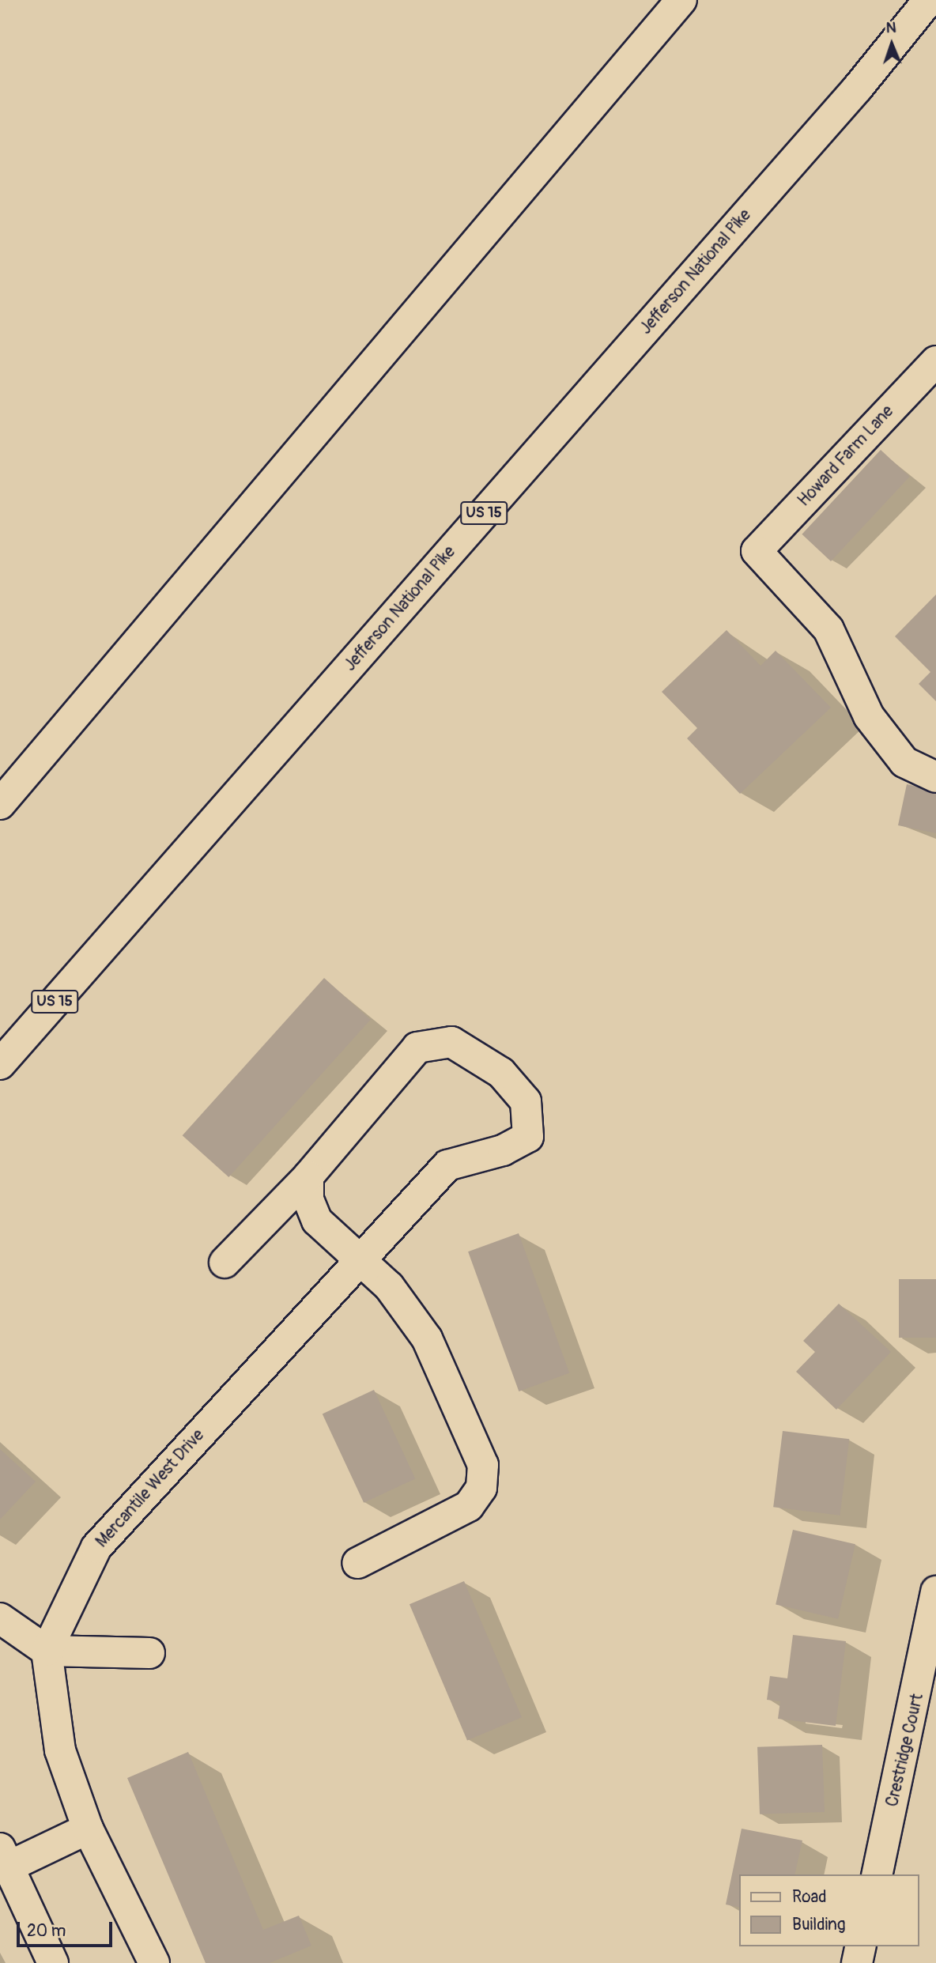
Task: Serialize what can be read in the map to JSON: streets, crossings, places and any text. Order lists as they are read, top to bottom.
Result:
{
  "streets": {
    "main road": [
      "Jefferson National Pike",
      "Howard Farm Lane",
      "US 15",
      "Mercantile West Drive",
      "Crestridge Court"
    ]
  },
  "legend": ["Road", "Building"],
  "scale_bar": "20 m",
  "north": "top"
}
